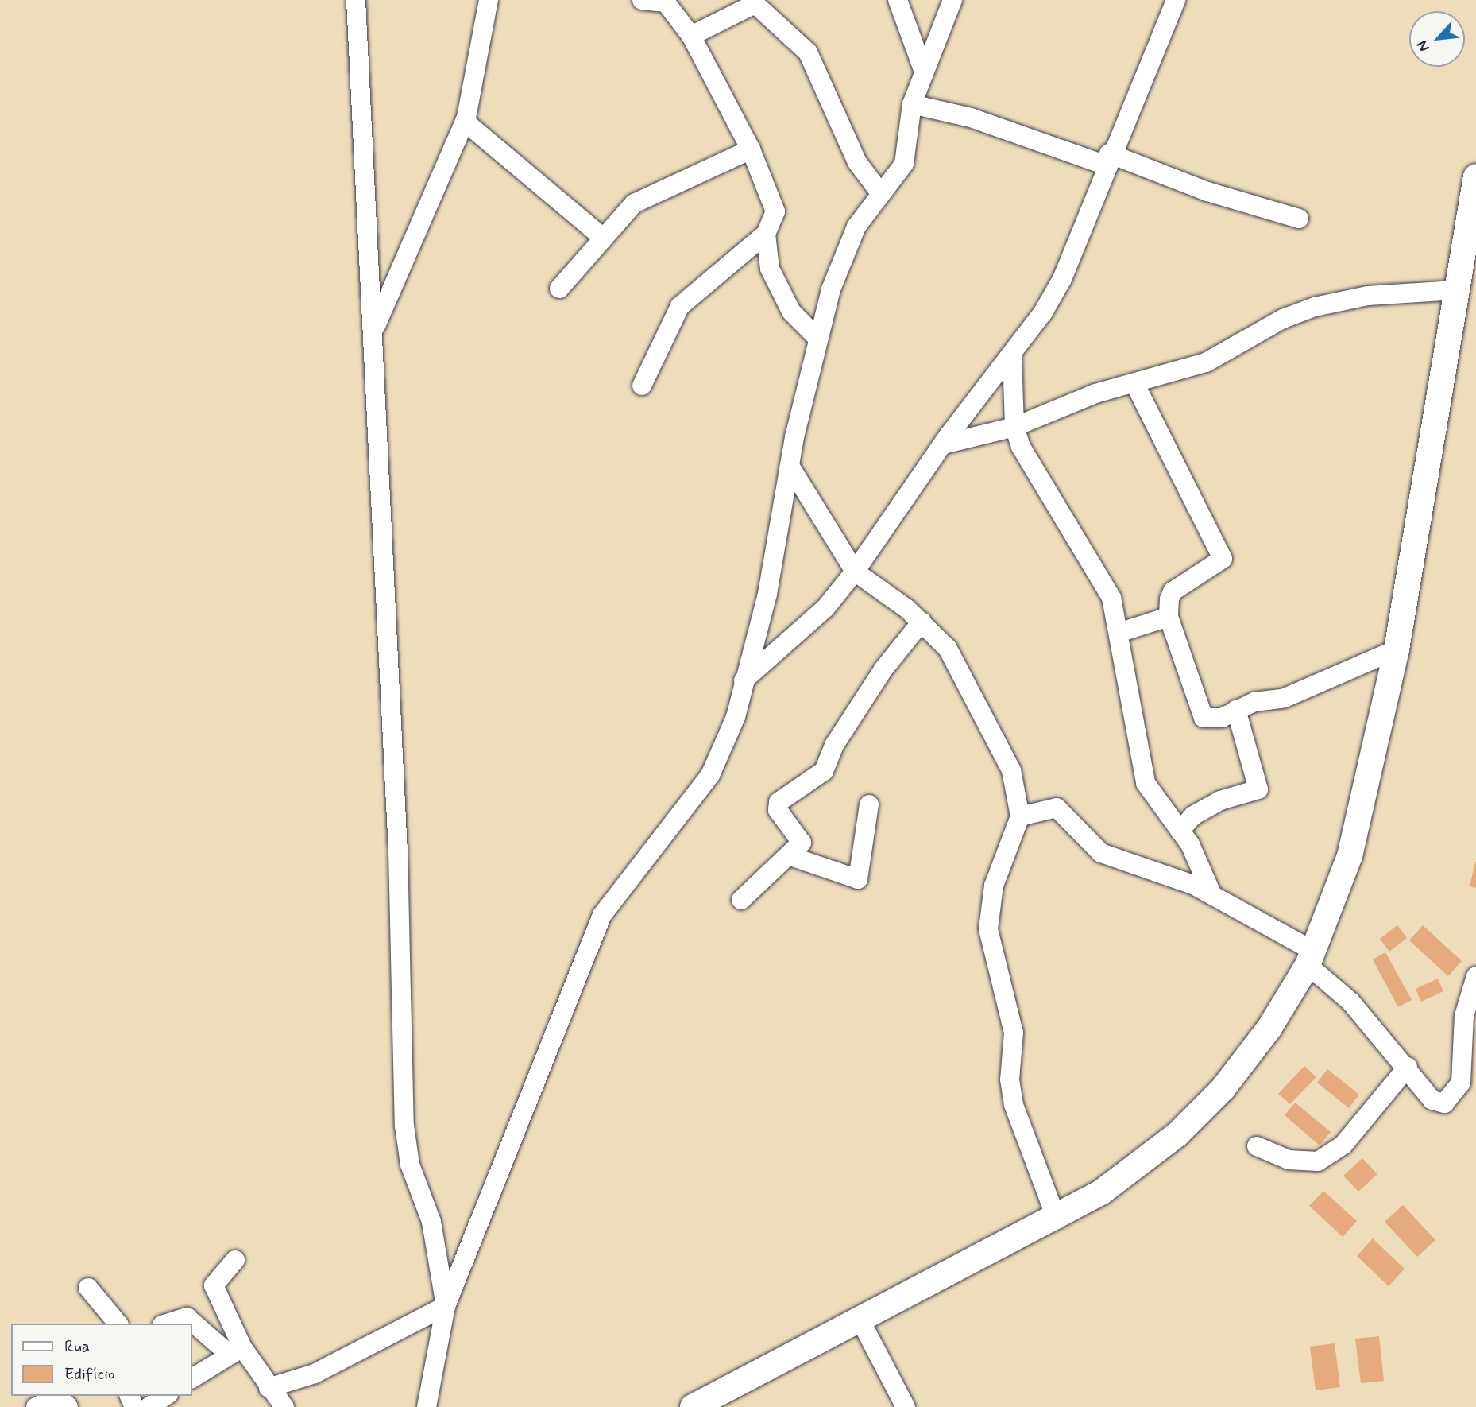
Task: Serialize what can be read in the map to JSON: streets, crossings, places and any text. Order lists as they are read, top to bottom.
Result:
{
  "legend": ["Rua", "Edifício"],
  "north": "bottom left"
}
